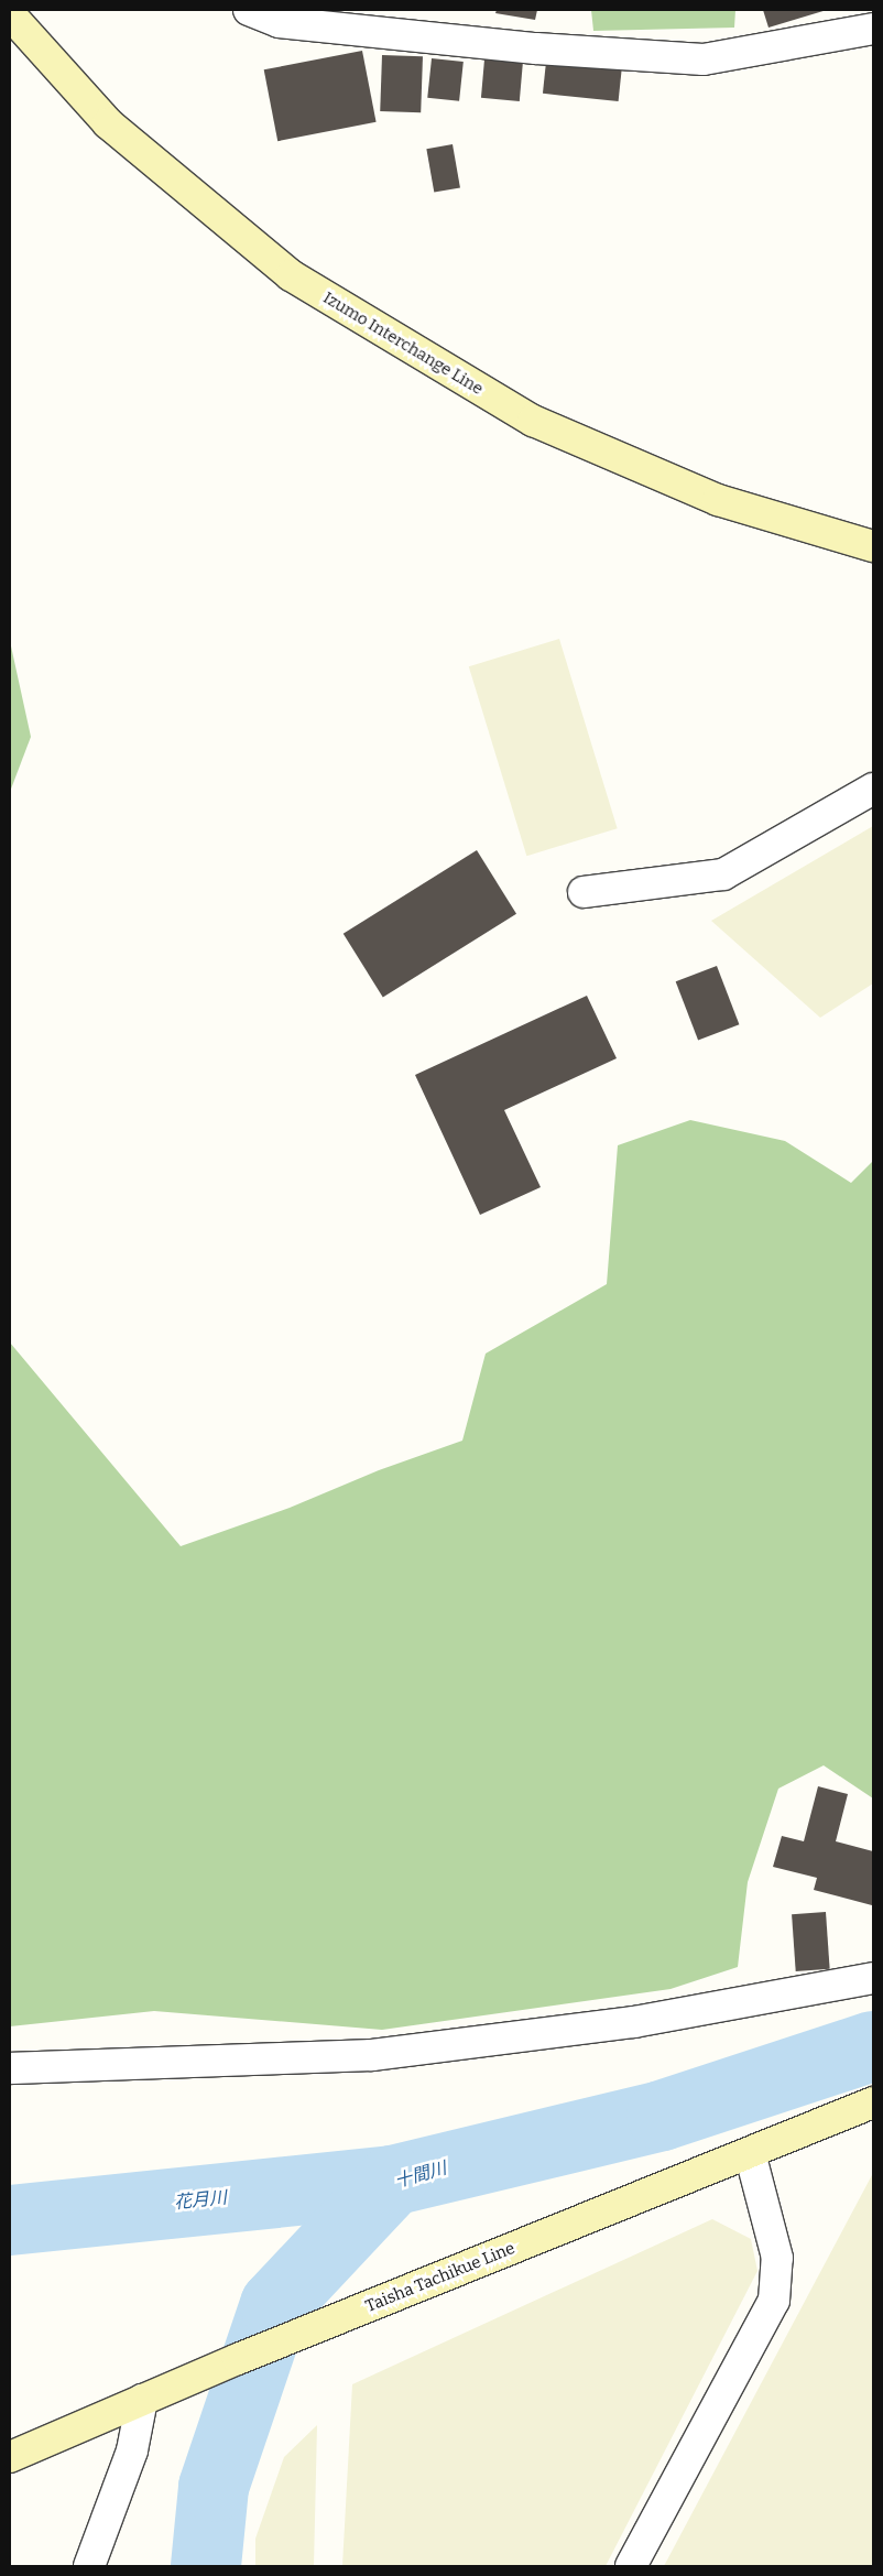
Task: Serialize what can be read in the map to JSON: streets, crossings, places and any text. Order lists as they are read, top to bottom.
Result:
{
  "streets": {
    "main road": ["Izumo Interchange Line", "Taisha Tachikue Line"]
  },
  "water": ["十間川", "花月川"]
}
